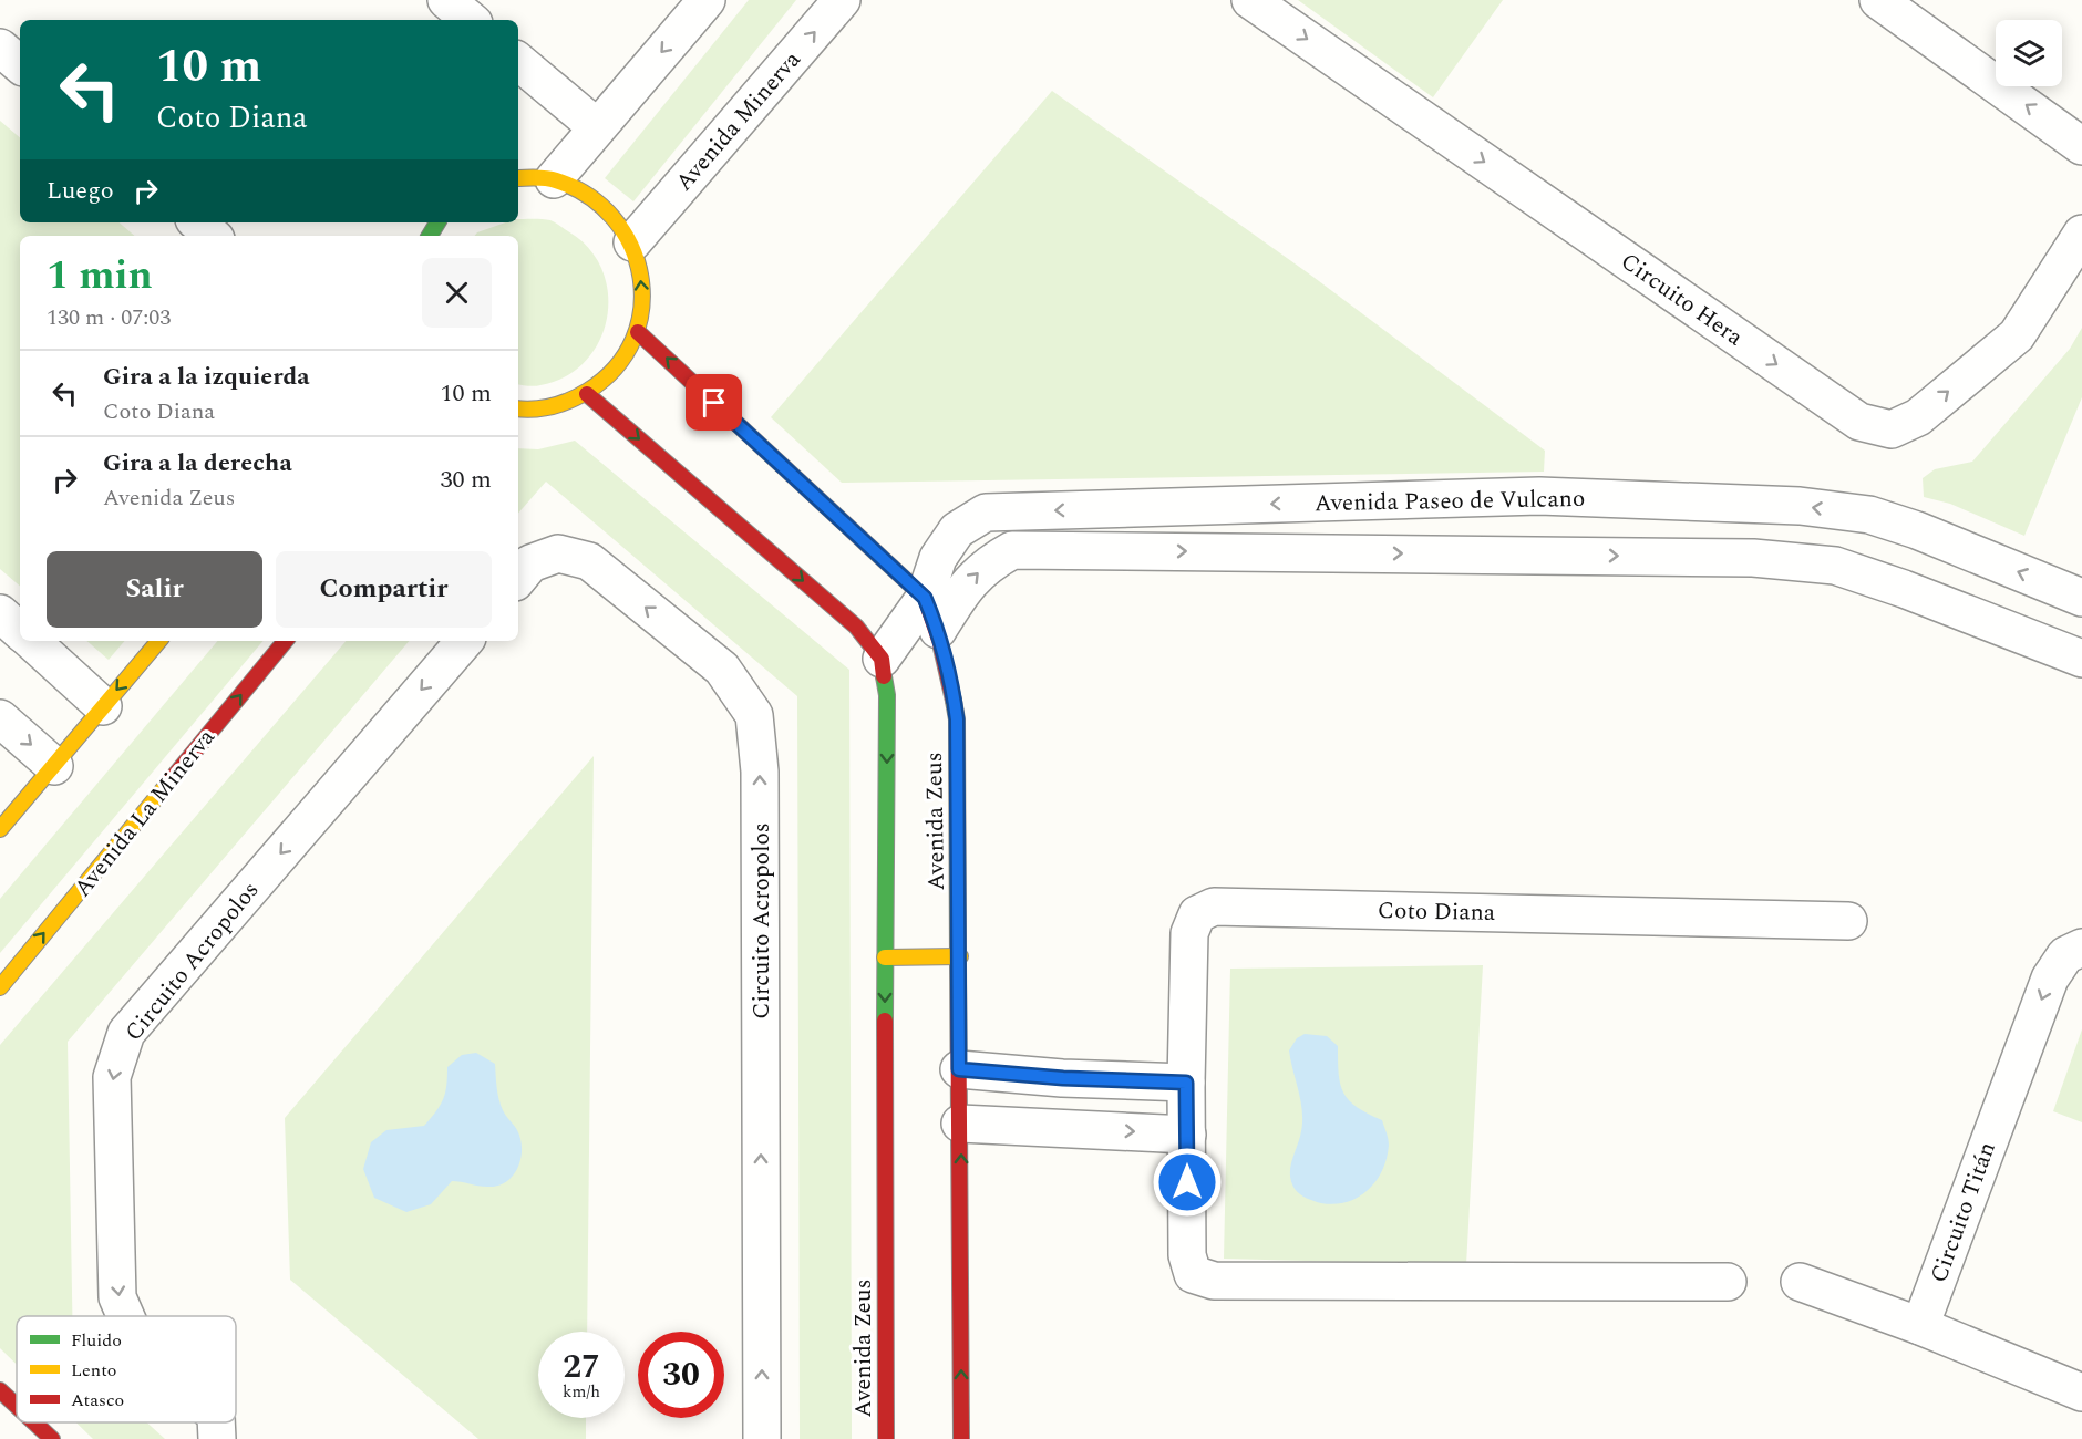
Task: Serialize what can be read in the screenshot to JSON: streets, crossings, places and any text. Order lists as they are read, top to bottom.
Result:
{
  "streets": {
    "street": [
      "Avenida Minerva",
      "Circuito Hera",
      "Avenida Paseo de Vulcano",
      "Avenida La Minerva",
      "Avenida Zeus",
      "Coto Diana",
      "Circuito Acropolos",
      "Circuito Titán"
    ]
  },
  "crossings": [
    ["Avenida Paseo de Vulcano", "Avenida Zeus"]
  ],
  "one_way": ["Circuito Hera", "Circuito Titán"],
  "legend": ["Fluido", "Lento", "Atasco"],
  "page": {
    "turn": ["10 m", "Coto Diana"],
    "then": "Luego",
    "heading": ["1 min", "130 m · 07:03"],
    "list": [
      {
        "name": "Gira a la izquierda",
        "note": "Coto Diana",
        "value": "10 m"
      },
      {
        "name": "Gira a la derecha",
        "note": "Avenida Zeus",
        "value": "30 m"
      }
    ],
    "buttons": ["Salir", "Compartir"],
    "speed": "27 km/h",
    "limit": "30"
  }
}
